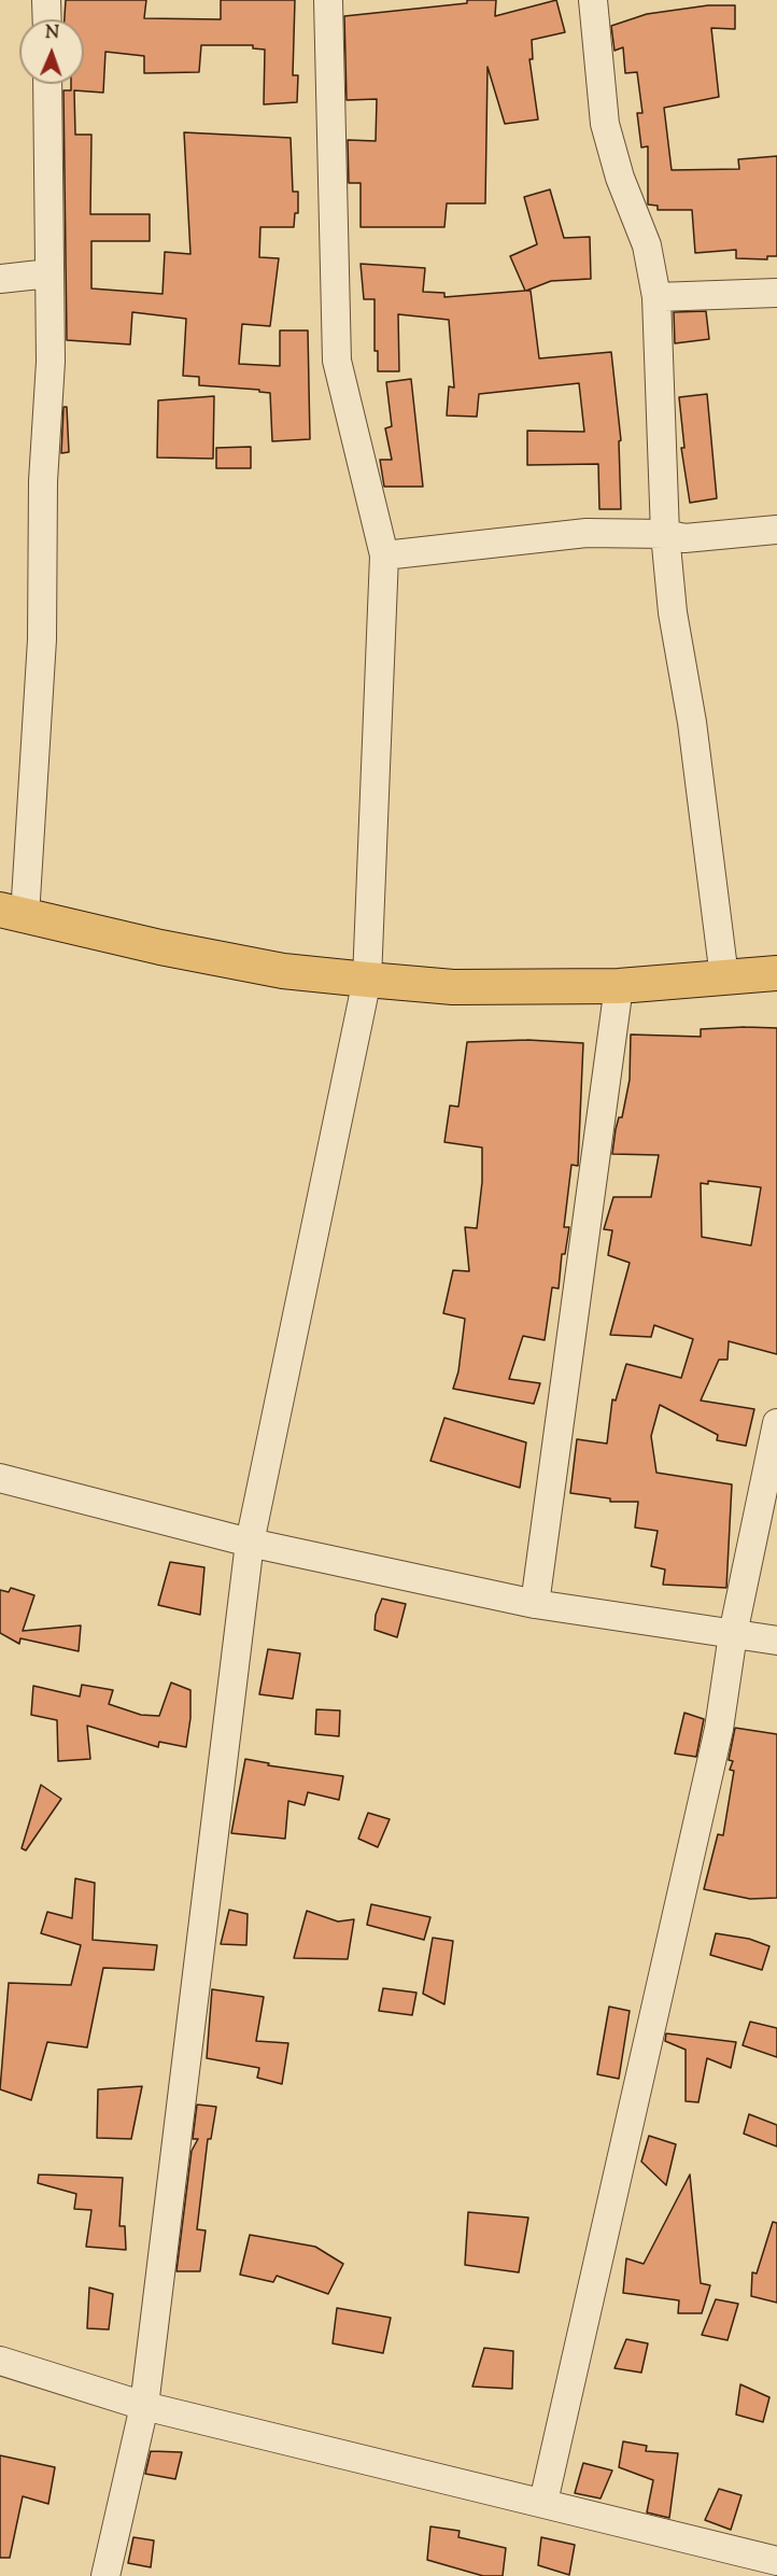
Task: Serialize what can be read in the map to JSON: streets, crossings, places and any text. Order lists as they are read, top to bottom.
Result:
{
  "north": "top"
}
